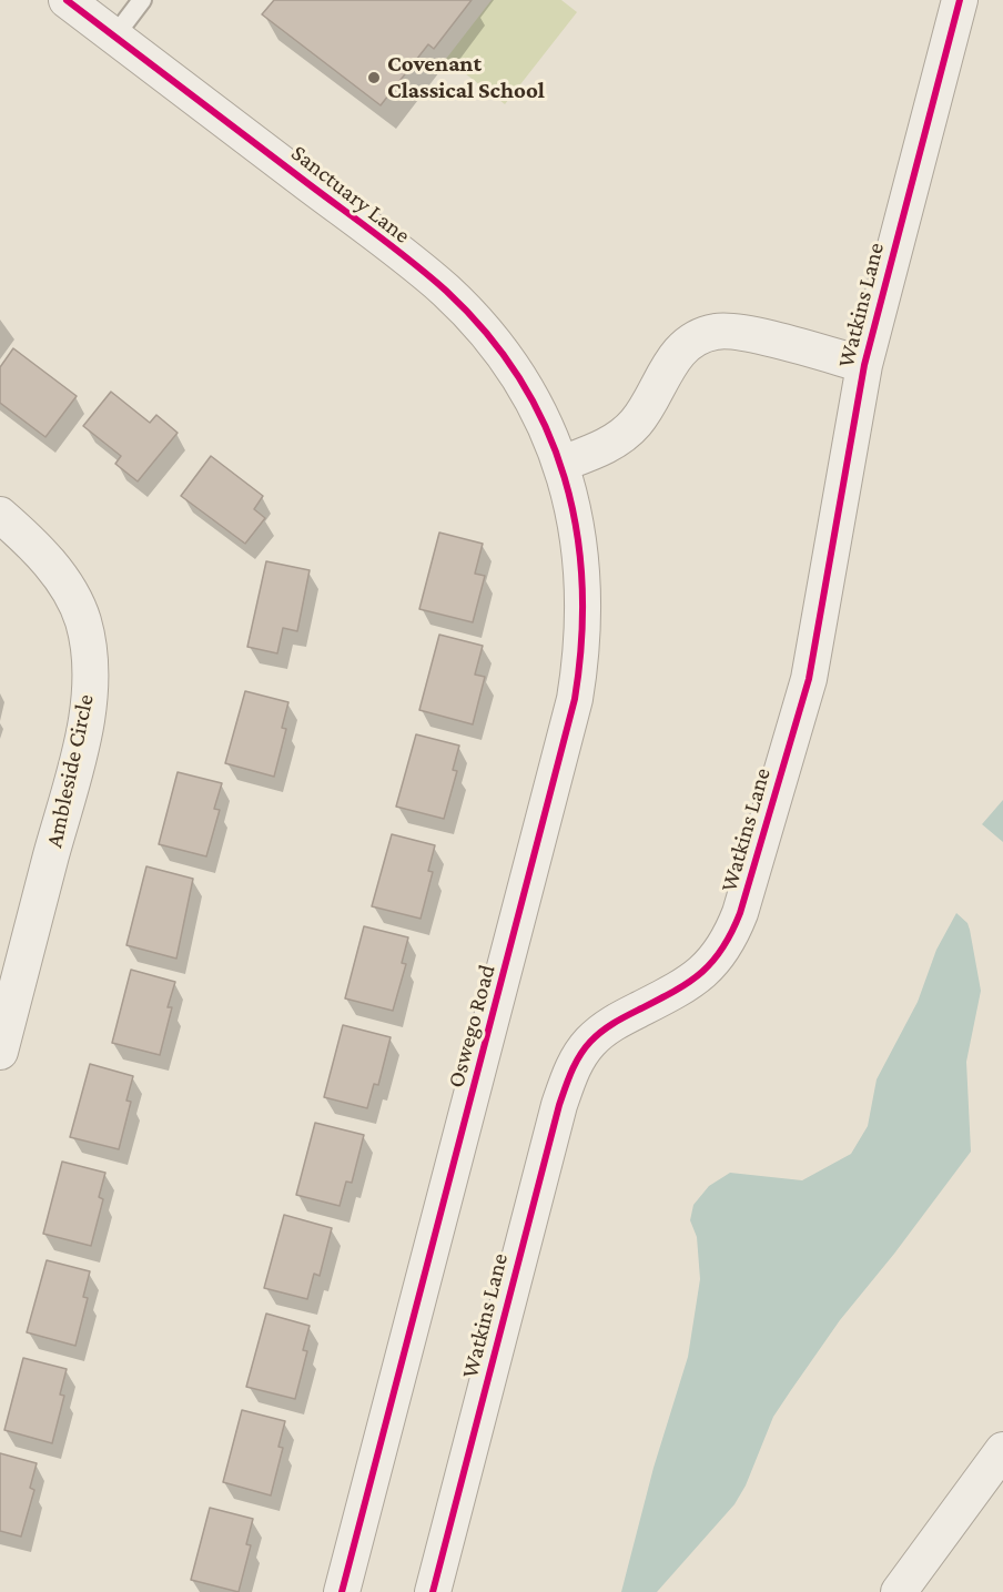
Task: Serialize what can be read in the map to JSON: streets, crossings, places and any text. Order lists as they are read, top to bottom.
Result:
{
  "streets": {
    "street": [
      "Sanctuary Lane",
      "Watkins Lane",
      "Ambleside Circle",
      "Oswego Road"
    ]
  },
  "crossings": [
    ["Sanctuary Lane", "Watkins Lane"],
    ["Sanctuary Lane", "Oswego Road"],
    ["Watkins Lane", "Oswego Road"]
  ],
  "places": ["Covenant Classical School"]
}
